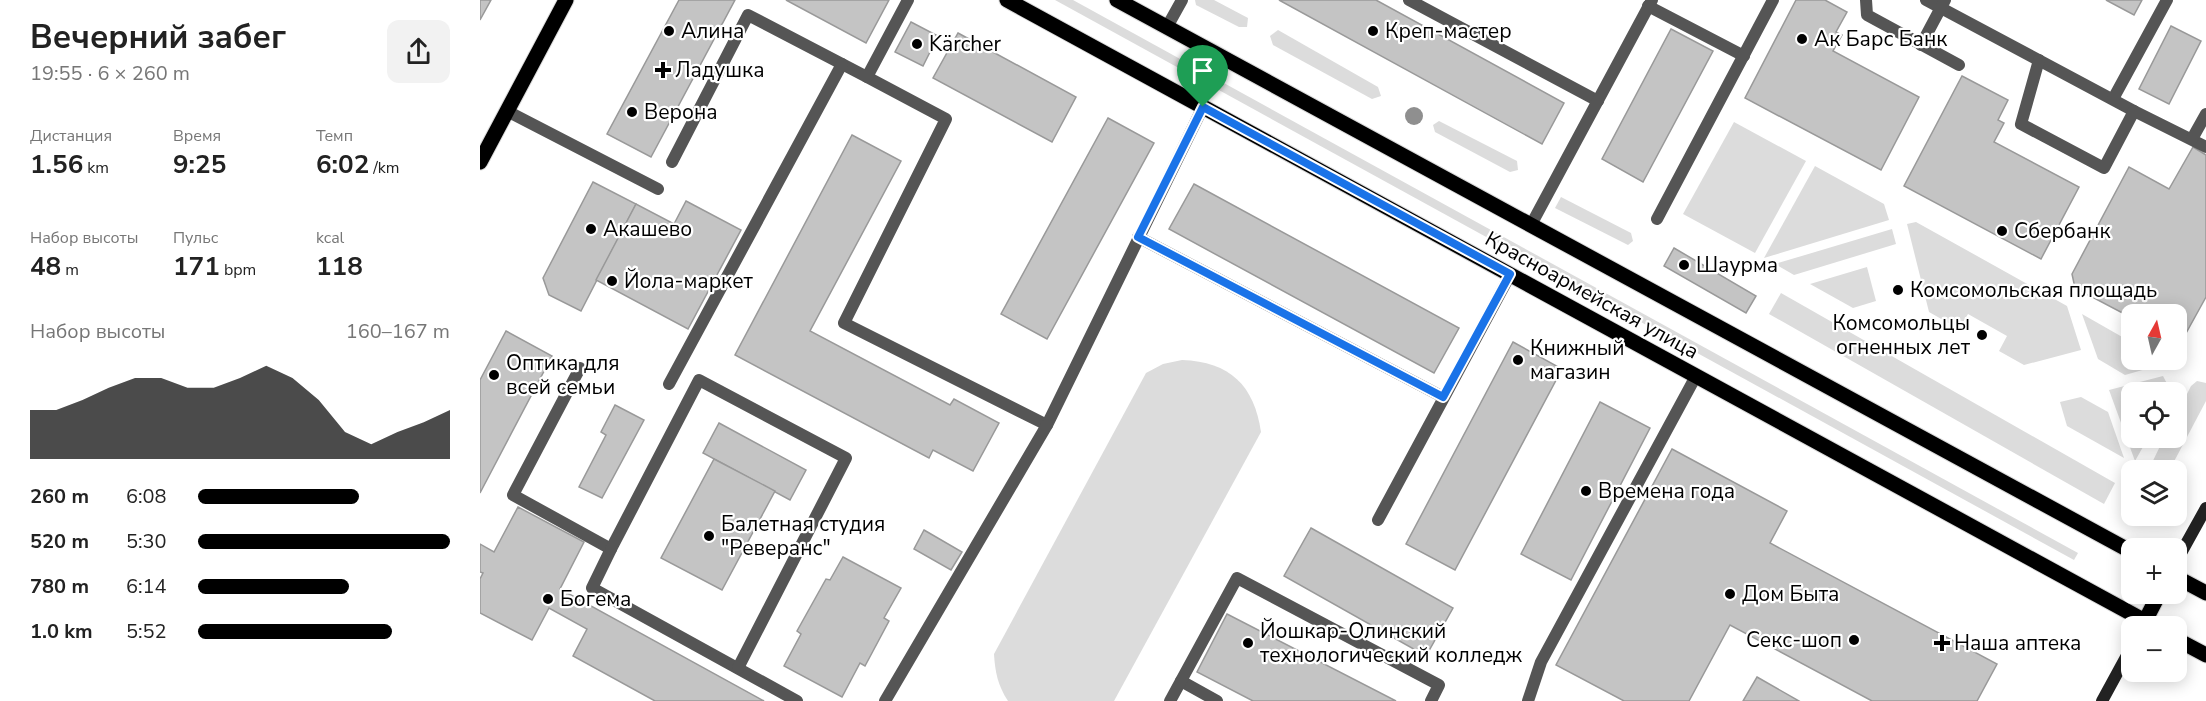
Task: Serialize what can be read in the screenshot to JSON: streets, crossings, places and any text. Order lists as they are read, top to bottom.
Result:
{
  "streets": {
    "main road": ["Красноармейская улица"]
  },
  "places": {
    "other": [
      "Алина",
      "Креп-мастер",
      "Ак Барс Банк",
      "Kärcher",
      "Верона",
      "Акашево",
      "Сбербанк",
      "Шаурма",
      "Йола-маркет",
      "Комсомольская площадь",
      "Комсомольцы огненных лет",
      "Книжный магазин",
      "Оптика для всей семьи",
      "Времена года",
      "Балетная студия \"Реверанс\"",
      "Дом Быта",
      "Богема",
      "Секс-шоп",
      "Йошкар-Олинский технологический колледж"
    ],
    "health": ["Ладушка", "Наша аптека"]
  },
  "north": "top",
  "page": {
    "heading": ["Вечерний забег", "19:55 · 6 × 260 m"],
    "stats": [
      ["Дистанция", "1.56 km"],
      ["Время", "9:25"],
      ["Темп", "6:02 /km"],
      ["Набор высоты", "48 m"],
      ["Пульс", "171 bpm"],
      ["kcal", "118"]
    ],
    "map_buttons": ["+", "−"],
    "chart": ["Набор высоты", "160–167 m"],
    "list": [
      {
        "name": "260 m",
        "note": "6:08"
      },
      {
        "name": "520 m",
        "note": "5:30"
      },
      {
        "name": "780 m",
        "note": "6:14"
      },
      {
        "name": "1.0 km",
        "note": "5:52"
      }
    ]
  }
}
